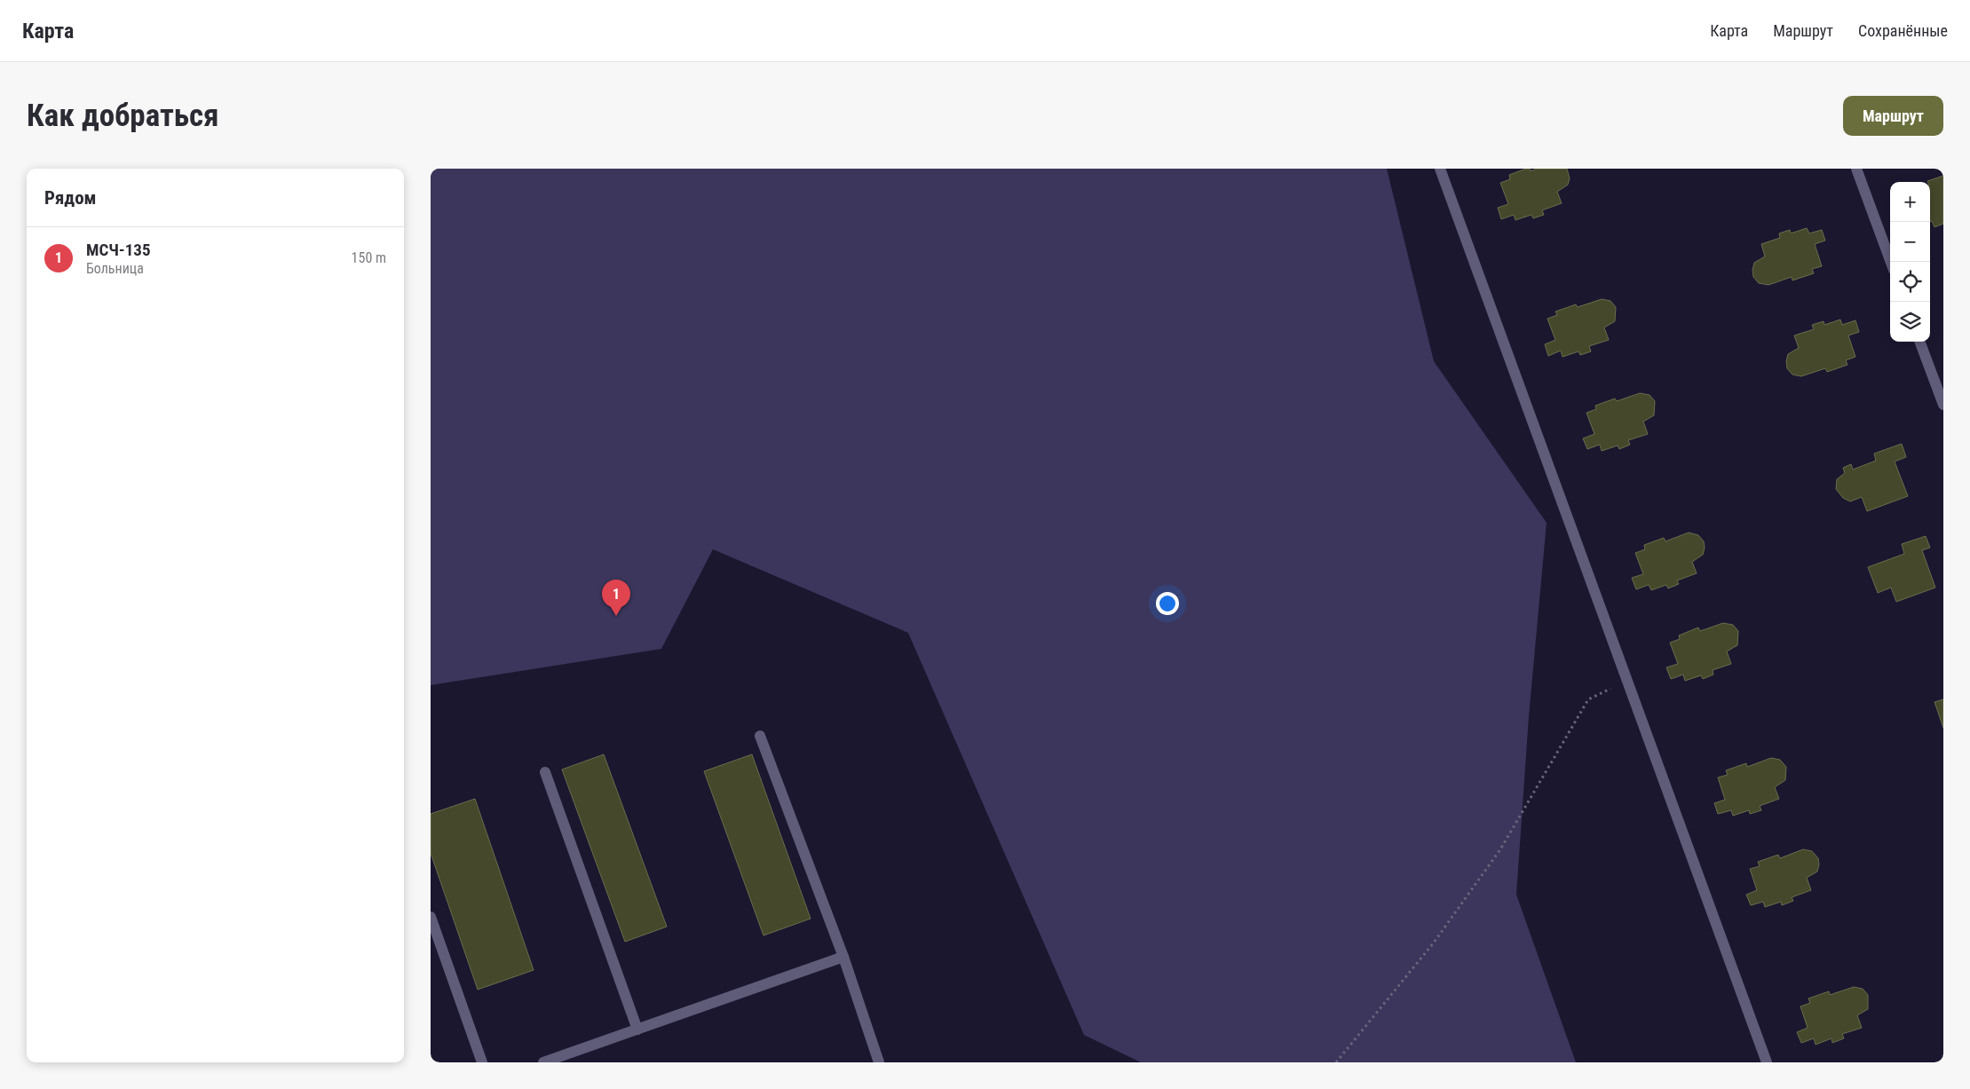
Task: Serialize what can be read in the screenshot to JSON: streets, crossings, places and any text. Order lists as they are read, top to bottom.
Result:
{
  "page": {
    "header": "Карта",
    "nav": ["Карта", "Маршрут", "Сохранённые"],
    "buttons": "Маршрут",
    "title": "Как добраться",
    "heading": "Рядом",
    "map_buttons": ["+", "−"],
    "list": [
      {
        "mark": "1",
        "name": "МСЧ-135",
        "note": "Больница",
        "value": "150 m"
      }
    ],
    "pins": "1"
  }
}
